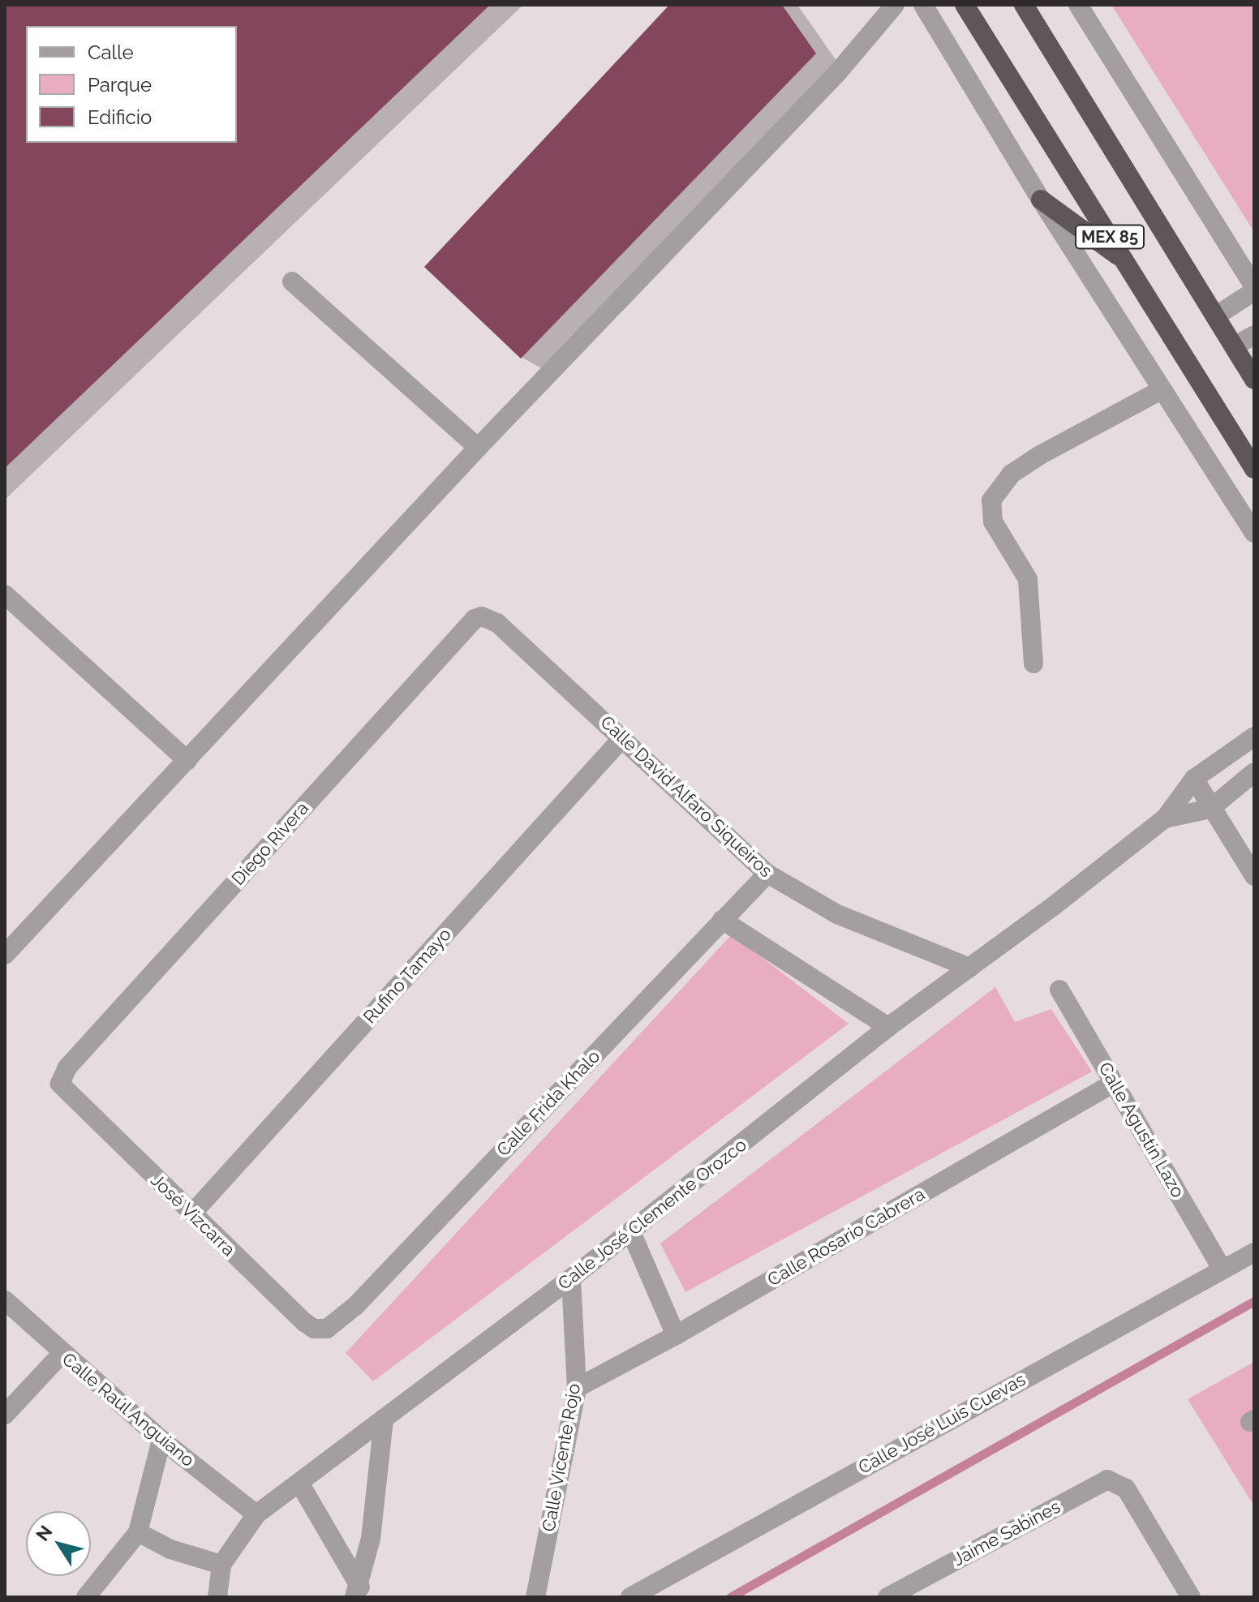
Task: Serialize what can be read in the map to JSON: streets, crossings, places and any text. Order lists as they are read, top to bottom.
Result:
{
  "streets": {
    "highway": ["MEX 85"],
    "street": [
      "Calle David Alfaro Siqueiros",
      "Diego Rivera",
      "Rufino Tamayo",
      "Calle Frida Khalo",
      "Calle Agustín Lazo",
      "Calle José Clemente Orozco",
      "José Vizcarra",
      "Calle Rosario Cabrera",
      "Calle Raúl Anguiano",
      "Calle José Luis Cuevas",
      "Calle Vicente Rojo",
      "Jaime Sabines"
    ]
  },
  "crossings": [
    ["Calle David Alfaro Siqueiros", "Diego Rivera"],
    ["Calle David Alfaro Siqueiros", "Rufino Tamayo"],
    ["Calle David Alfaro Siqueiros", "Calle Frida Khalo"],
    ["Calle David Alfaro Siqueiros", "Calle José Clemente Orozco"],
    ["Diego Rivera", "José Vizcarra"],
    ["Rufino Tamayo", "José Vizcarra"],
    ["Calle Frida Khalo", "José Vizcarra"],
    ["Calle Agustín Lazo", "Calle Rosario Cabrera"],
    ["Calle Agustín Lazo", "Calle José Luis Cuevas"],
    ["Calle José Clemente Orozco", "Calle Raúl Anguiano"],
    ["Calle José Clemente Orozco", "Calle Vicente Rojo"],
    ["Calle Rosario Cabrera", "Calle Vicente Rojo"]
  ],
  "legend": ["Calle", "Parque", "Edificio"],
  "north": "top left"
}
